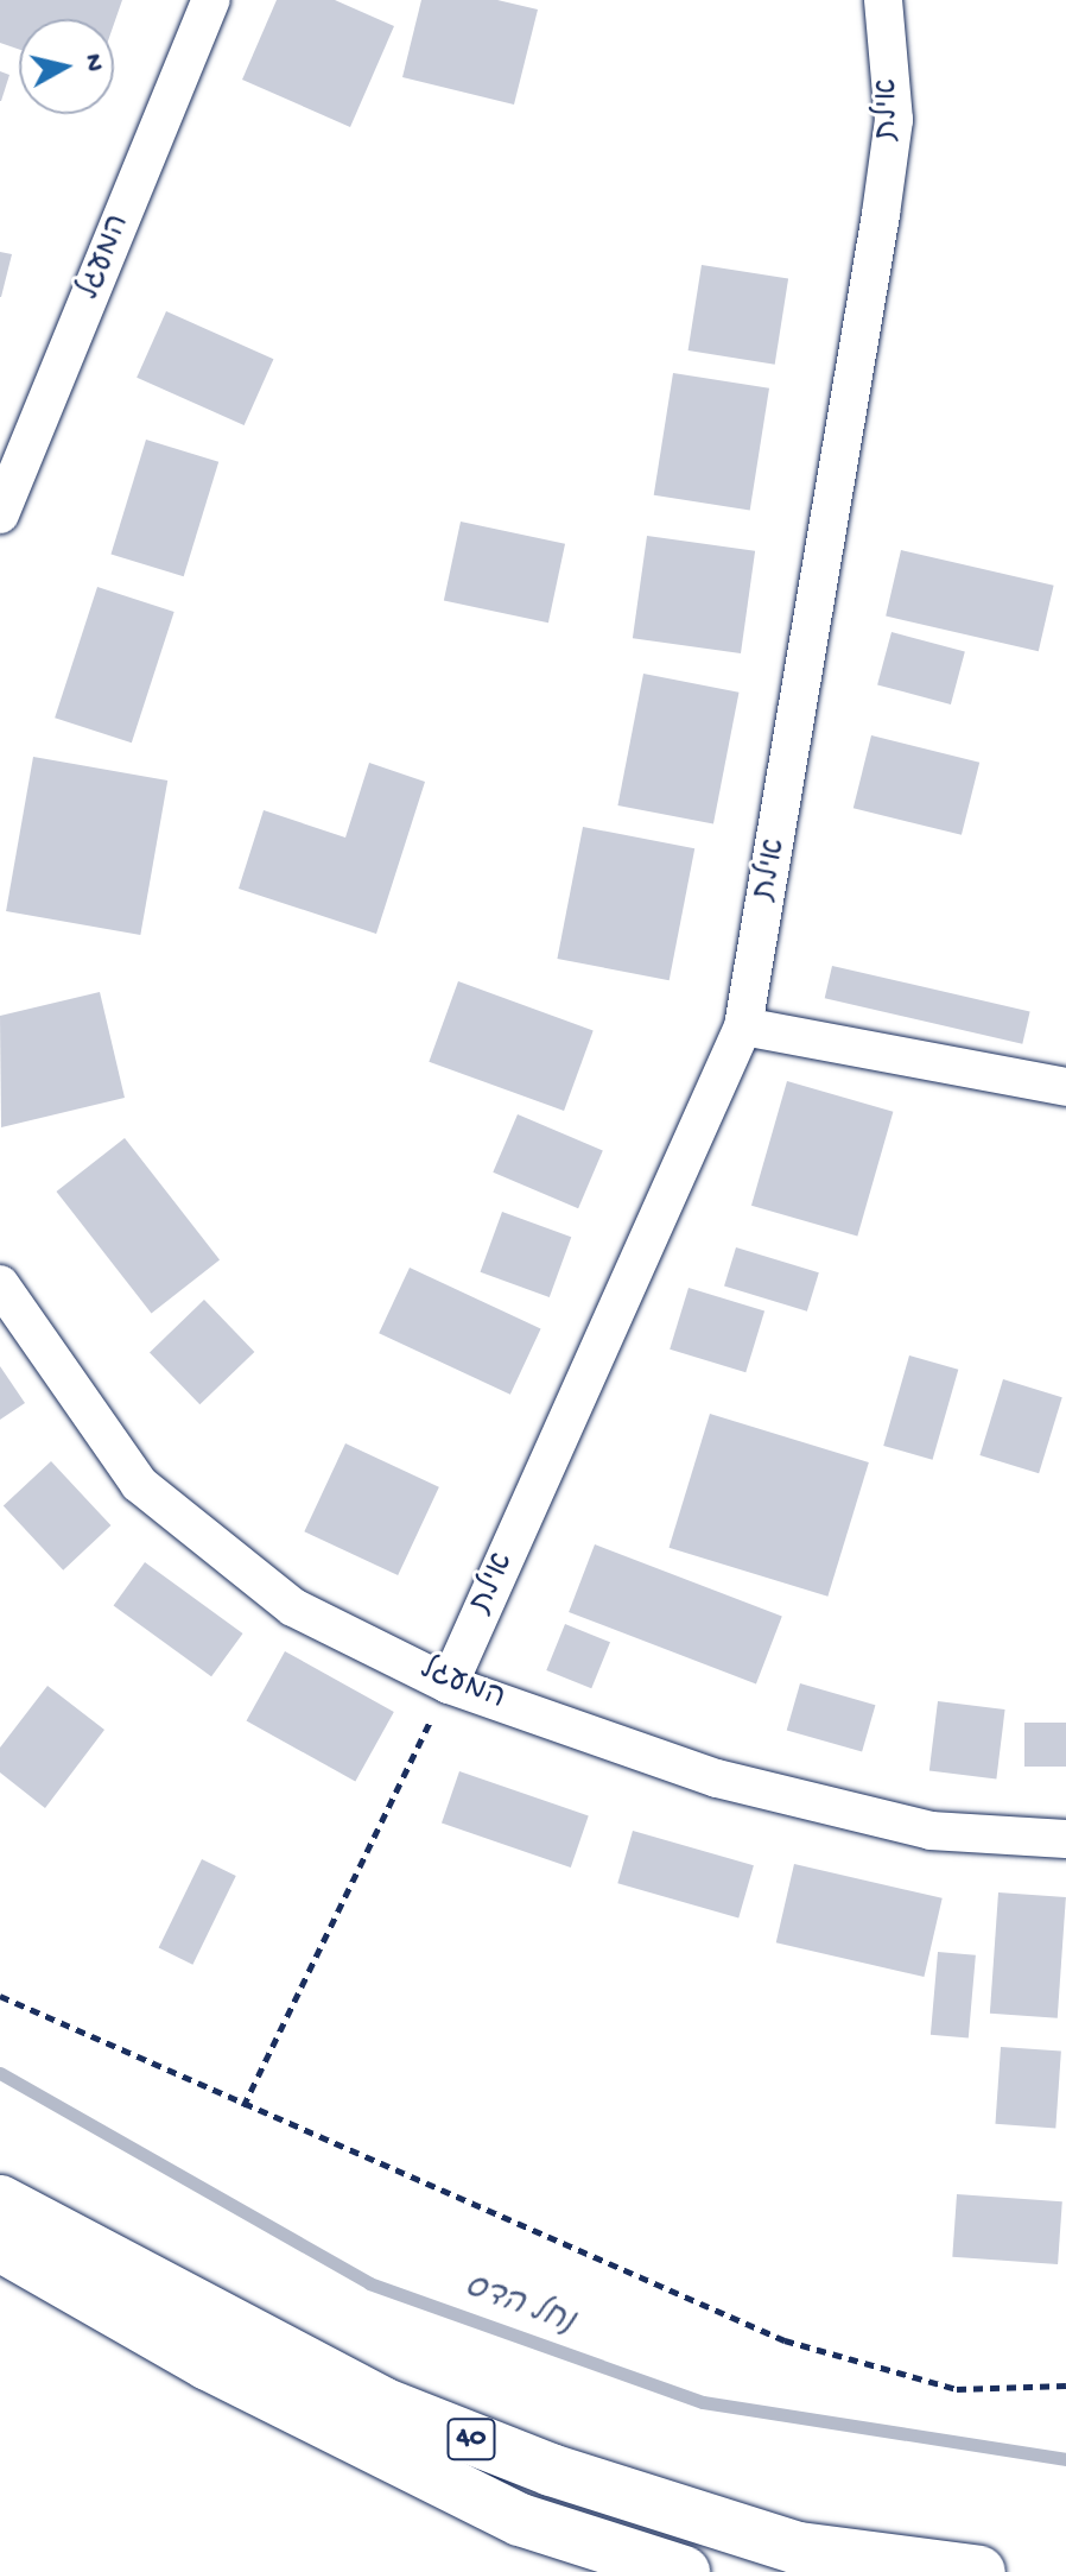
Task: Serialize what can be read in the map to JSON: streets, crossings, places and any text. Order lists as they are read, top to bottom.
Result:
{
  "streets": {
    "highway": ["40"],
    "street": ["אילת", "המעגל"]
  },
  "crossings": [
    ["אילת", "המעגל"]
  ],
  "water": ["נחל הדס"],
  "north": "right"
}
